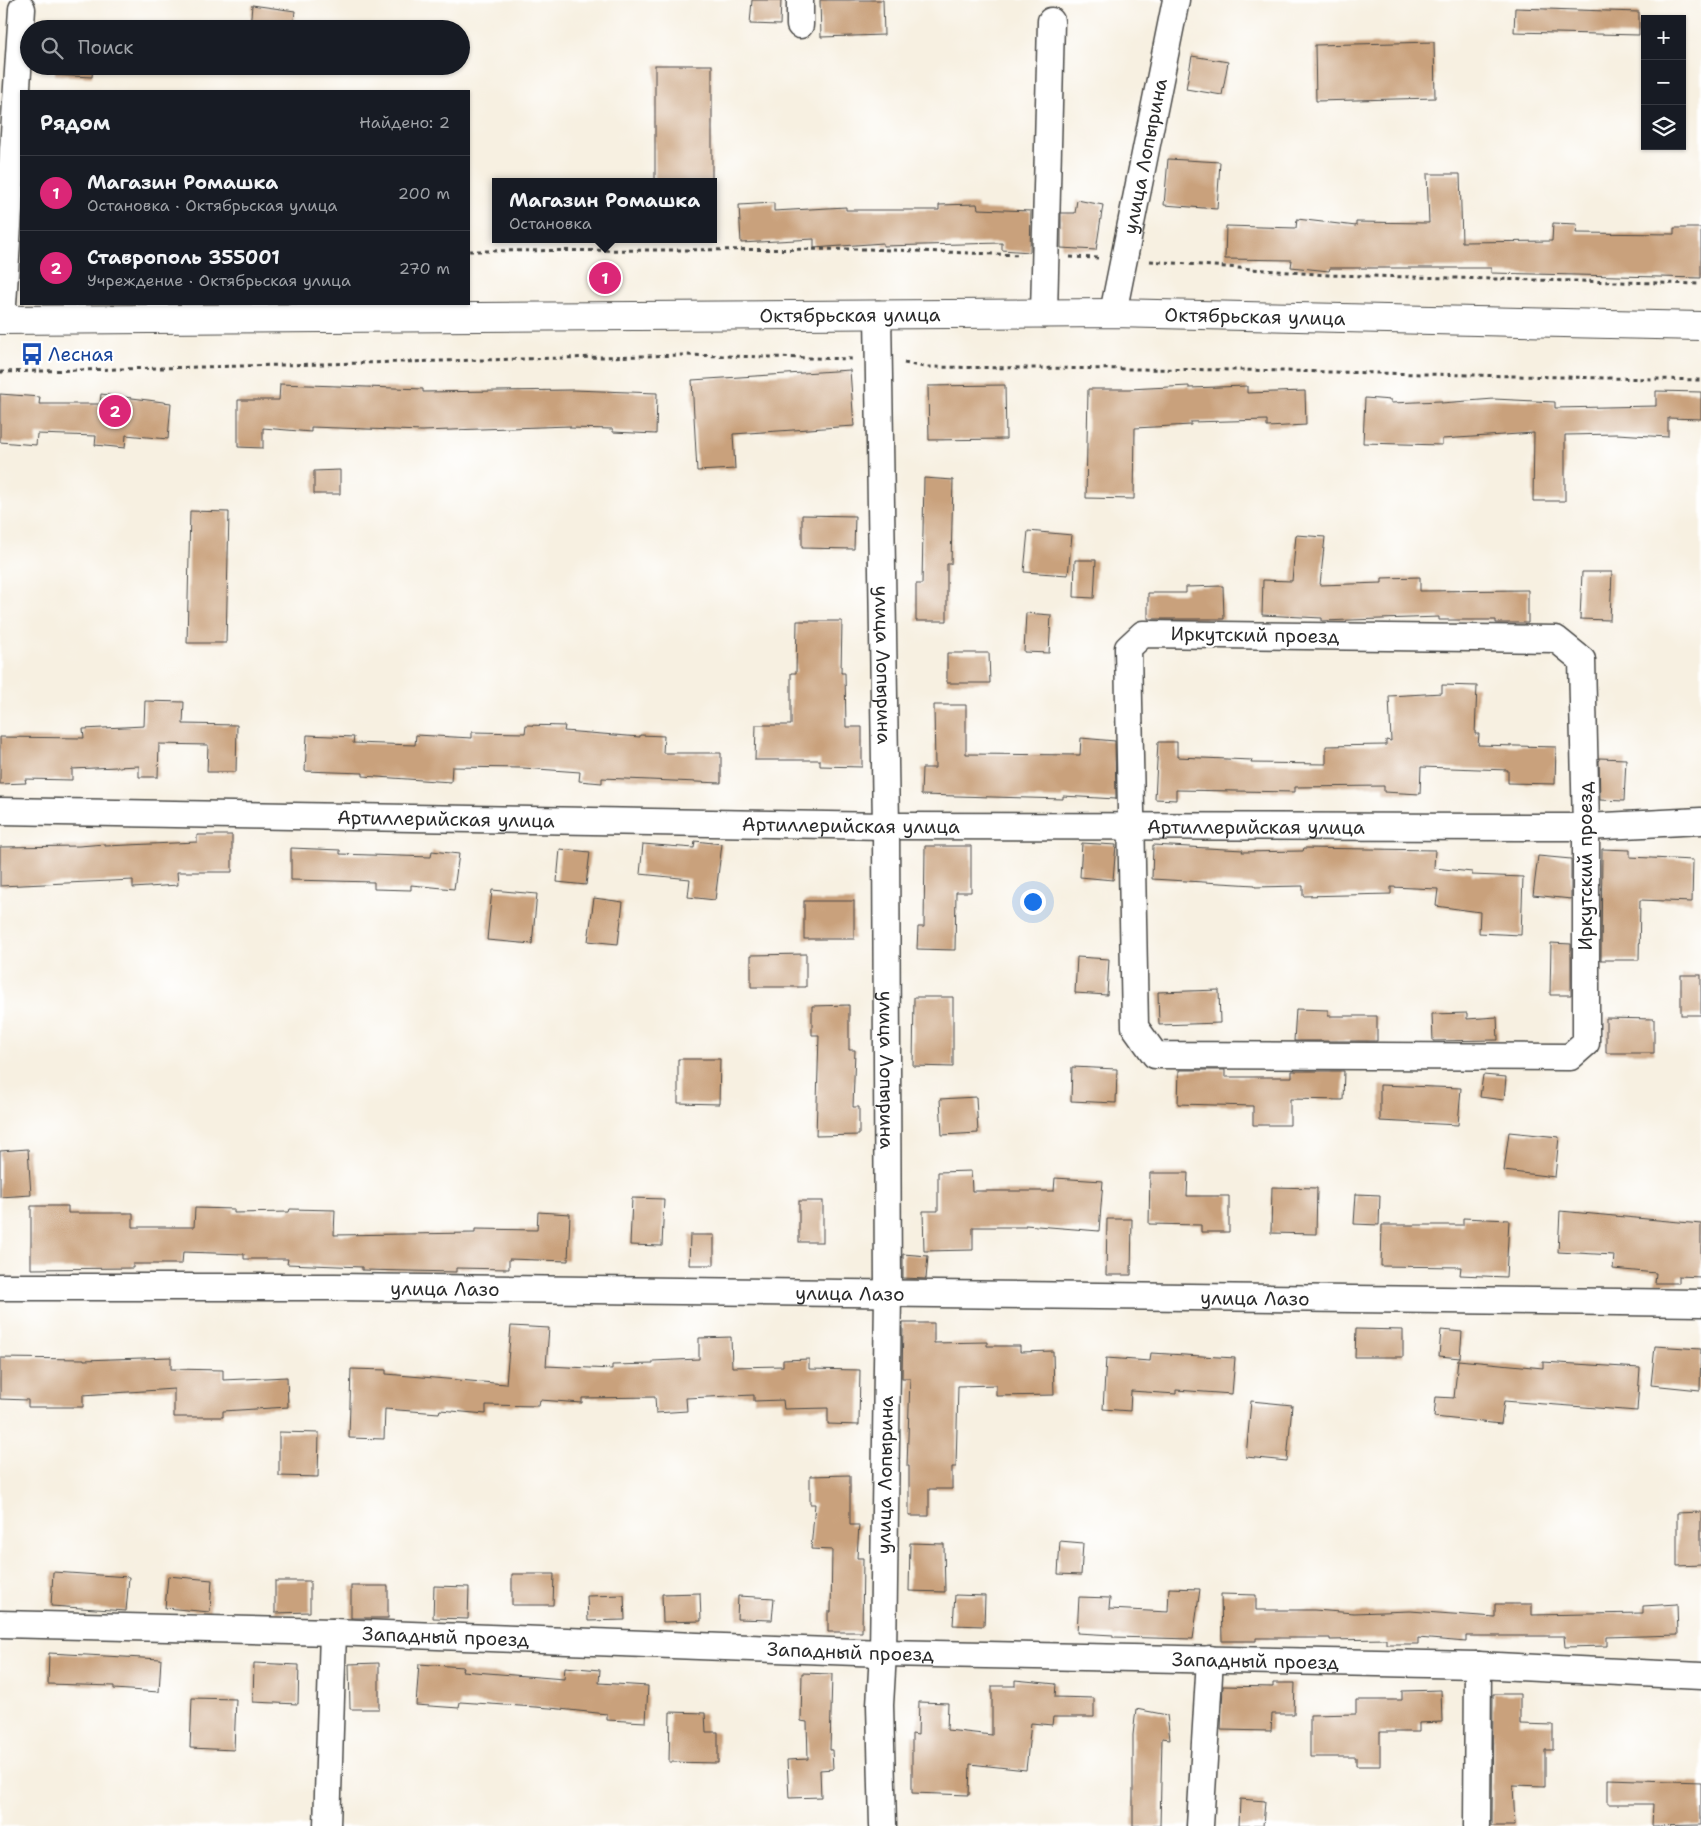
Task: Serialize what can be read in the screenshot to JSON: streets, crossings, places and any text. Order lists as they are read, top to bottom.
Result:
{
  "streets": {
    "main road": ["Октябрьская улица"],
    "street": [
      "улица Лопырина",
      "Иркутский проезд",
      "Артиллерийская улица",
      "улица Лазо",
      "Западный проезд"
    ]
  },
  "crossings": [
    ["улица Лопырина", "Октябрьская улица"],
    ["улица Лопырина", "Артиллерийская улица"],
    ["улица Лопырина", "улица Лазо"],
    ["улица Лопырина", "Западный проезд"],
    ["Иркутский проезд", "Артиллерийская улица"]
  ],
  "places": {
    "bus stop": ["Лесная"]
  },
  "page": {
    "map_buttons": ["+", "−"],
    "search": "Поиск",
    "heading": ["Рядом", "Найдено: 2"],
    "list": [
      {
        "mark": "1",
        "name": "Магазин Ромашка",
        "note": "Остановка · Октябрьская улица",
        "value": "200 m"
      },
      {
        "mark": "2",
        "name": "Ставрополь 355001",
        "note": "Учреждение · Октябрьская улица",
        "value": "270 m"
      }
    ],
    "popup": ["Магазин Ромашка", "Остановка"],
    "pins": ["1", "2"]
  }
}
